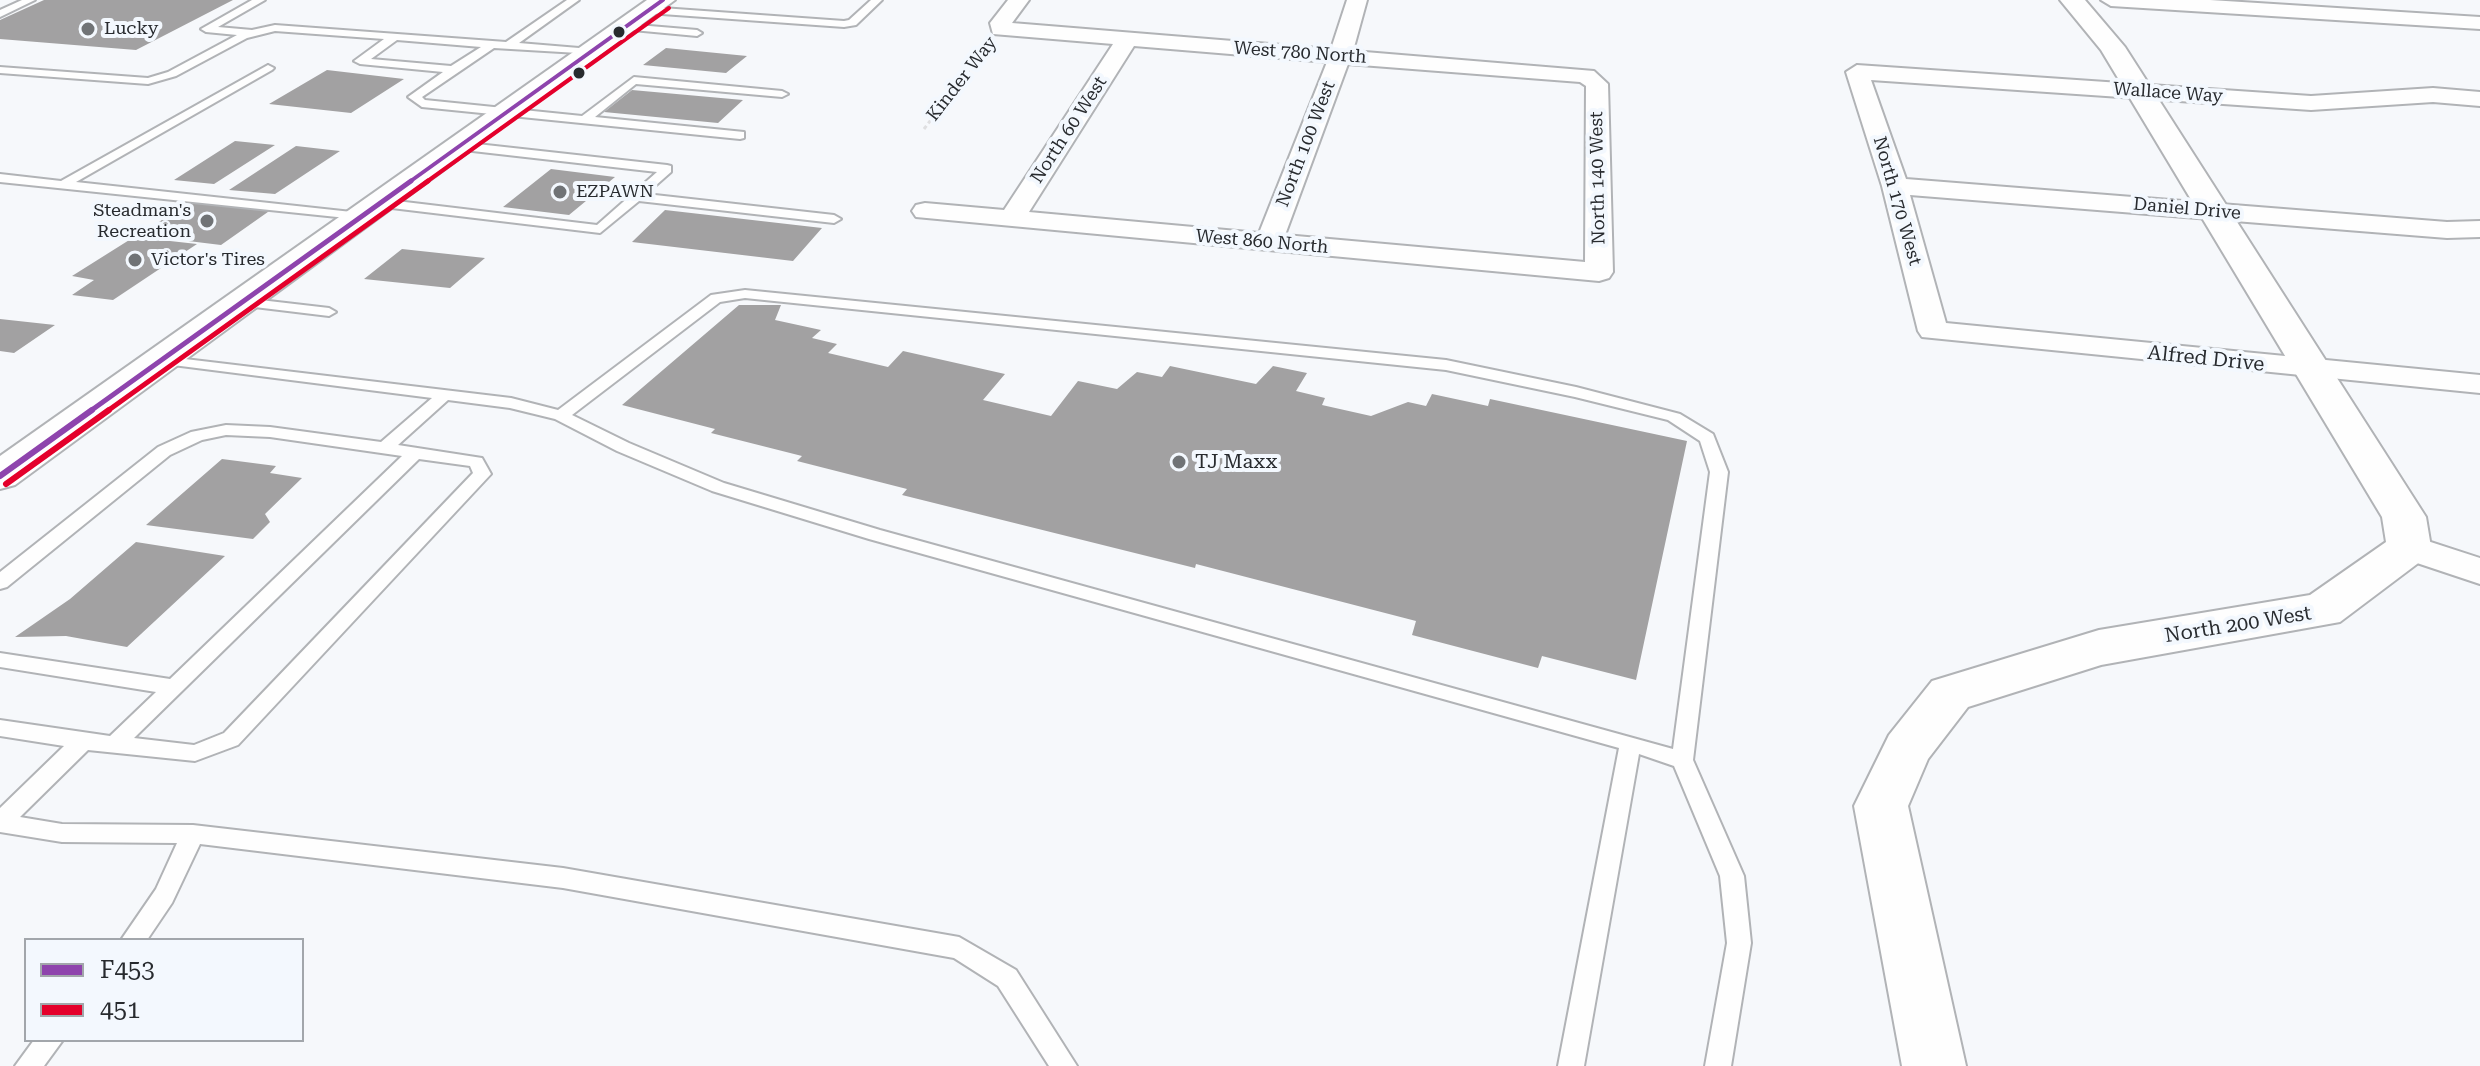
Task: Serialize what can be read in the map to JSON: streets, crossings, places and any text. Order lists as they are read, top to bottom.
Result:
{
  "streets": {
    "main road": ["North 200 West"],
    "street": [
      "West 780 North",
      "Wallace Way",
      "North 60 West",
      "North 100 West",
      "North 140 West",
      "North 170 West",
      "Daniel Drive",
      "West 860 North",
      "Alfred Drive"
    ],
    "path": ["Kinder Way"]
  },
  "crossings": [
    ["West 780 North", "Kinder Way"],
    ["West 780 North", "North 60 West"],
    ["West 780 North", "North 100 West"],
    ["West 780 North", "North 140 West"],
    ["Wallace Way", "North 170 West"],
    ["North 60 West", "West 860 North"],
    ["North 100 West", "West 860 North"],
    ["North 140 West", "West 860 North"],
    ["North 170 West", "Daniel Drive"],
    ["North 170 West", "Alfred Drive"]
  ],
  "places": [
    "Lucky",
    "EZPAWN",
    "Steadman's Recreation",
    "Victor's Tires",
    "TJ Maxx"
  ],
  "lines": ["transit line F453", "transit line 451"],
  "legend": ["F453", "451"]
}
